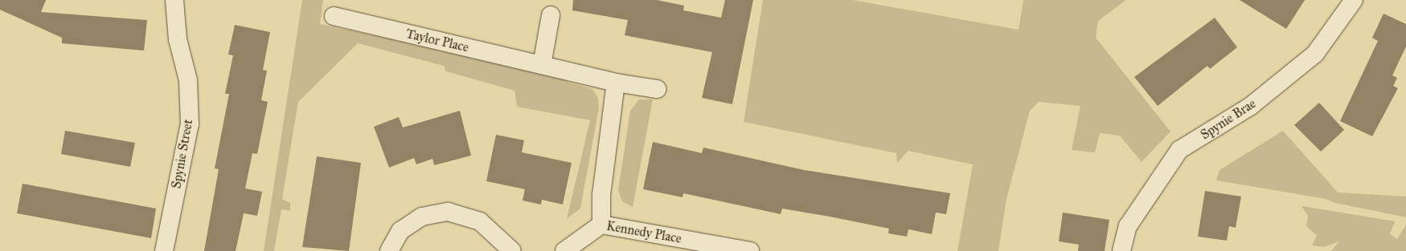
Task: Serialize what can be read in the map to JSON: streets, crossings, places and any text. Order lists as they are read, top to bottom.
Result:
{
  "streets": {
    "street": [
      "Taylor Place",
      "Spynie Brae",
      "Spynie Street",
      "Kennedy Place"
    ]
  }
}
